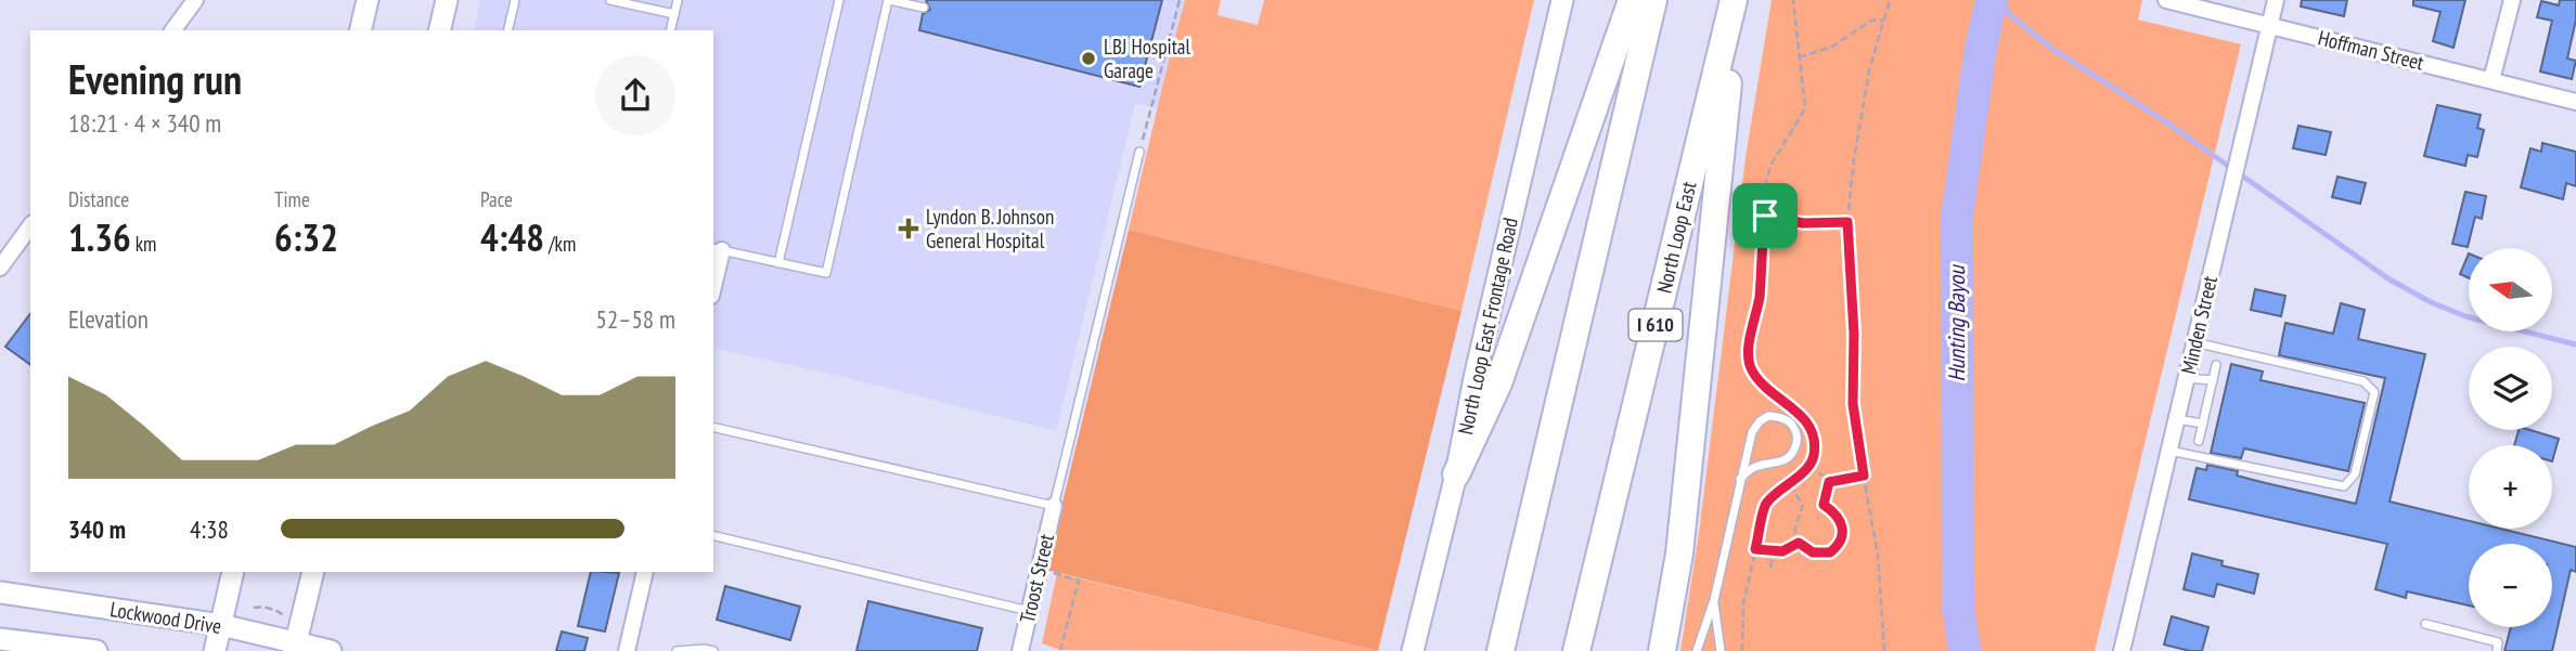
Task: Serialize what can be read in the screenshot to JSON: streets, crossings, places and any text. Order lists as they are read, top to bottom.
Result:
{
  "streets": {
    "highway": ["North Loop East", "I 610"],
    "main road": ["North Loop East Frontage Road", "Lockwood Drive"],
    "street": ["Hoffman Street", "Minden Street", "Troost Street"]
  },
  "crossings": [
    ["Hoffman Street", "Minden Street"]
  ],
  "water": ["Hunting Bayou"],
  "places": {
    "other": ["LBJ Hospital Garage"],
    "health": ["Lyndon B. Johnson General Hospital"]
  },
  "north": "left",
  "page": {
    "heading": ["Evening run", "18:21 · 4 × 340 m"],
    "stats": [
      ["Distance", "1.36 km"],
      ["Time", "6:32"],
      ["Pace", "4:48 /km"]
    ],
    "map_buttons": ["+", "−"],
    "chart": ["Elevation", "52–58 m"],
    "list": [
      {
        "name": "340 m",
        "note": "4:38"
      }
    ]
  }
}
